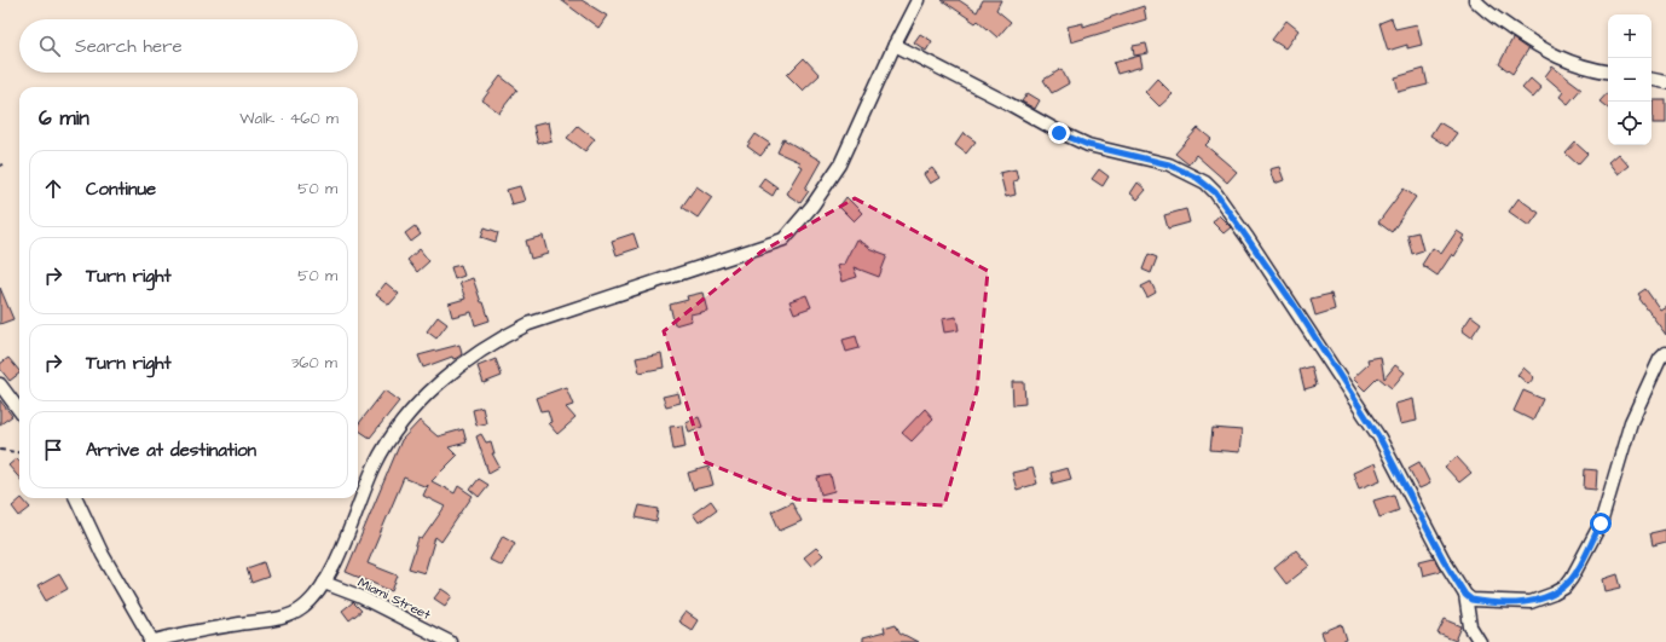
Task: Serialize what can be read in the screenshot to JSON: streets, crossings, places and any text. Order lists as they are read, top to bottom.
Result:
{
  "streets": {
    "street": ["Miami Street"]
  },
  "page": {
    "map_buttons": ["+", "−"],
    "search": "Search here",
    "heading": ["6 min", "Walk · 460 m"],
    "list": [
      ["Continue", "50 m"],
      ["Turn right", "50 m"],
      ["Turn right", "360 m"],
      "Arrive at destination"
    ]
  }
}
